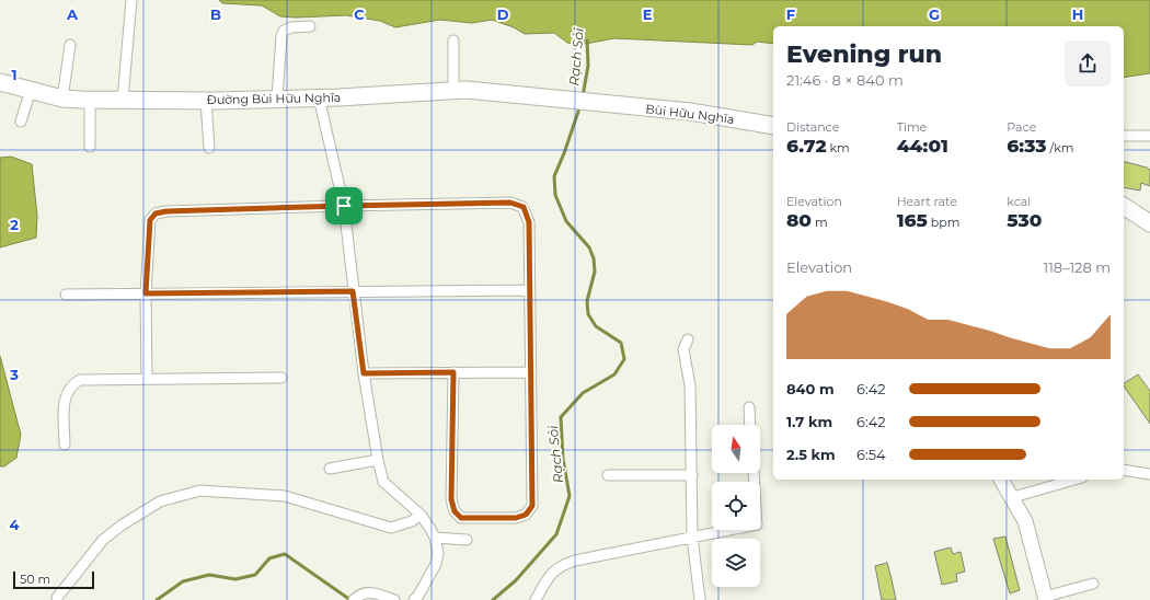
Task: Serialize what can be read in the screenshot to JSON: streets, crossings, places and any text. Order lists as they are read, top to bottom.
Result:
{
  "streets": {
    "main road": ["Đường Bùi Hữu Nghĩa", "Bùi Hữu Nghĩa"]
  },
  "crossings": [
    ["Đường Bùi Hữu Nghĩa", "Bùi Hữu Nghĩa"]
  ],
  "water": ["Rạch Sỏi"],
  "scale_bar": "50 m",
  "north": "top",
  "page": {
    "heading": ["Evening run", "21:46 · 8 × 840 m"],
    "stats": [
      ["Distance", "6.72 km"],
      ["Time", "44:01"],
      ["Pace", "6:33 /km"],
      ["Elevation", "80 m"],
      ["Heart rate", "165 bpm"],
      ["kcal", "530"]
    ],
    "chart": ["Elevation", "118–128 m"],
    "list": [
      {
        "name": "840 m",
        "note": "6:42"
      },
      {
        "name": "1.7 km",
        "note": "6:42"
      },
      {
        "name": "2.5 km",
        "note": "6:54"
      }
    ],
    "scale": "50 m"
  },
  "grid": {
    "columns": [
      "A",
      "B",
      "C",
      "D",
      "E",
      "F",
      "G",
      "H"
    ],
    "rows": [
      "1",
      "2",
      "3",
      "4"
    ]
  }
}
